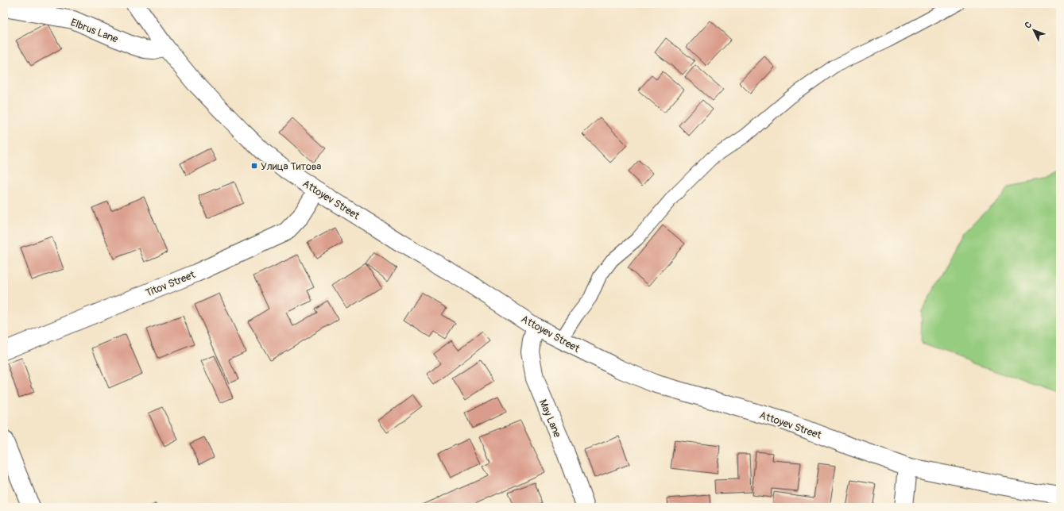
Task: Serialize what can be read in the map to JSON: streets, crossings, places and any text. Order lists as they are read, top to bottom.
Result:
{
  "streets": {
    "street": [
      "Elbrus Lane",
      "Attoyev Street",
      "Titov Street",
      "May Lane"
    ]
  },
  "crossings": [
    ["Elbrus Lane", "Attoyev Street"],
    ["Attoyev Street", "Titov Street"],
    ["Attoyev Street", "May Lane"]
  ],
  "places": {
    "transit": ["Улица Титова"]
  },
  "north": "top left"
}
